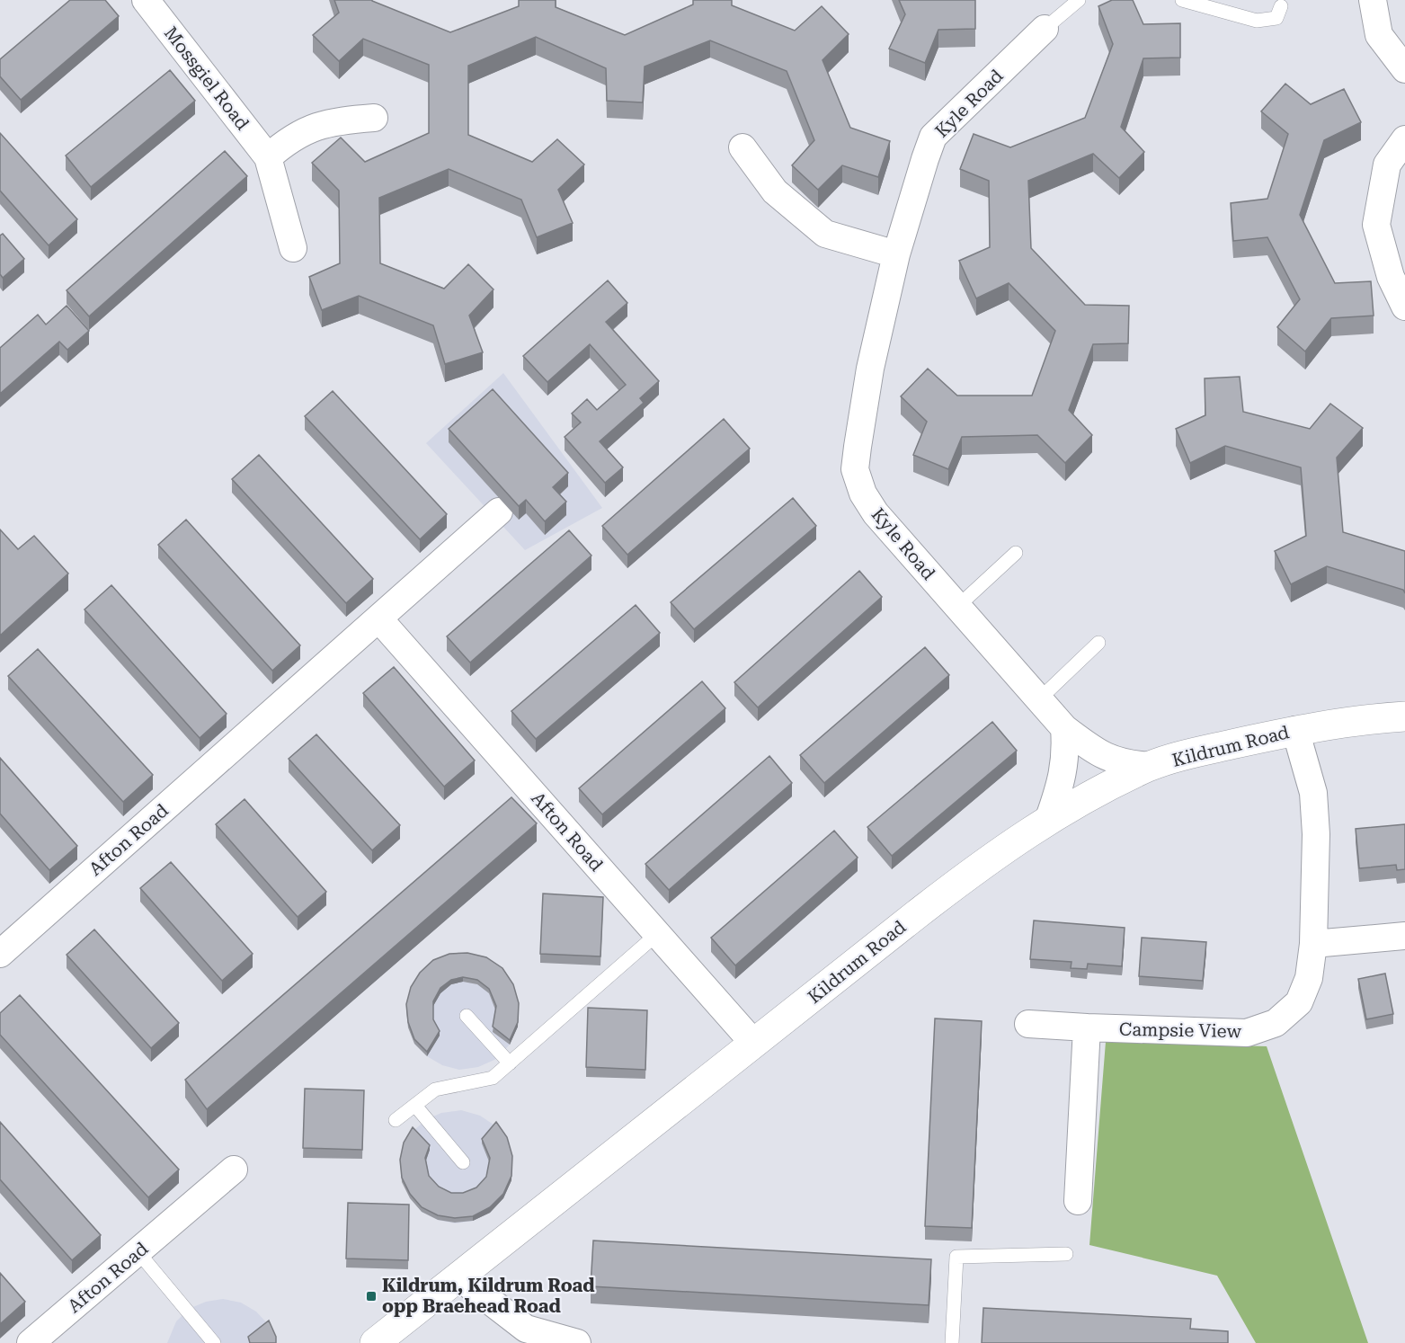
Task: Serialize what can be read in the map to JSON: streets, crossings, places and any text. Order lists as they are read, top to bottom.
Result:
{
  "streets": {
    "street": [
      "Mossgiel Road",
      "Kyle Road",
      "Kildrum Road",
      "Afton Road",
      "Campsie View"
    ]
  },
  "crossings": [
    ["Kyle Road", "Kildrum Road"],
    ["Kildrum Road", "Afton Road"],
    ["Kildrum Road", "Campsie View"]
  ],
  "places": {
    "transit": ["Kildrum, Kildrum Road opp Braehead Road"]
  }
}
